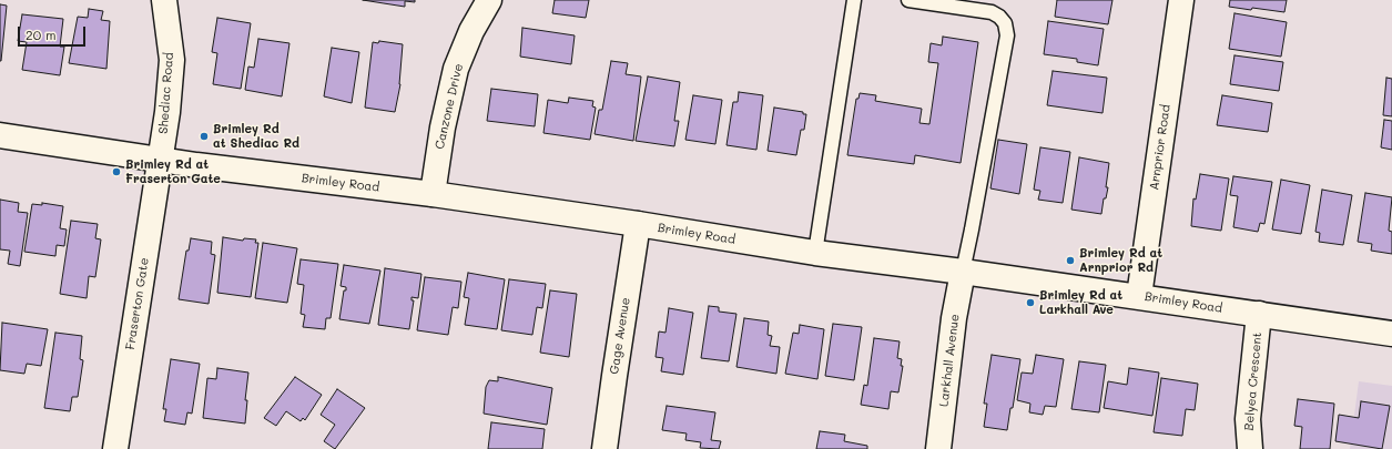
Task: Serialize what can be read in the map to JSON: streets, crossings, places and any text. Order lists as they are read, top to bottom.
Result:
{
  "streets": {
    "street": [
      "Shediac Road",
      "Canzone Drive",
      "Arnprior Road",
      "Brimley Road",
      "Fraserton Gate",
      "Gage Avenue",
      "Larkhall Avenue",
      "Belyea Crescent"
    ]
  },
  "crossings": [
    ["Shediac Road", "Brimley Road"],
    ["Shediac Road", "Fraserton Gate"],
    ["Canzone Drive", "Brimley Road"],
    ["Arnprior Road", "Brimley Road"],
    ["Brimley Road", "Fraserton Gate"],
    ["Brimley Road", "Gage Avenue"],
    ["Brimley Road", "Larkhall Avenue"],
    ["Brimley Road", "Belyea Crescent"]
  ],
  "places": [
    "Brimley Rd at Shediac Rd",
    "Brimley Rd at Fraserton Gate",
    "Brimley Rd at Arnprior Rd",
    "Brimley Rd at Larkhall Ave"
  ],
  "scale_bar": "20 m"
}
